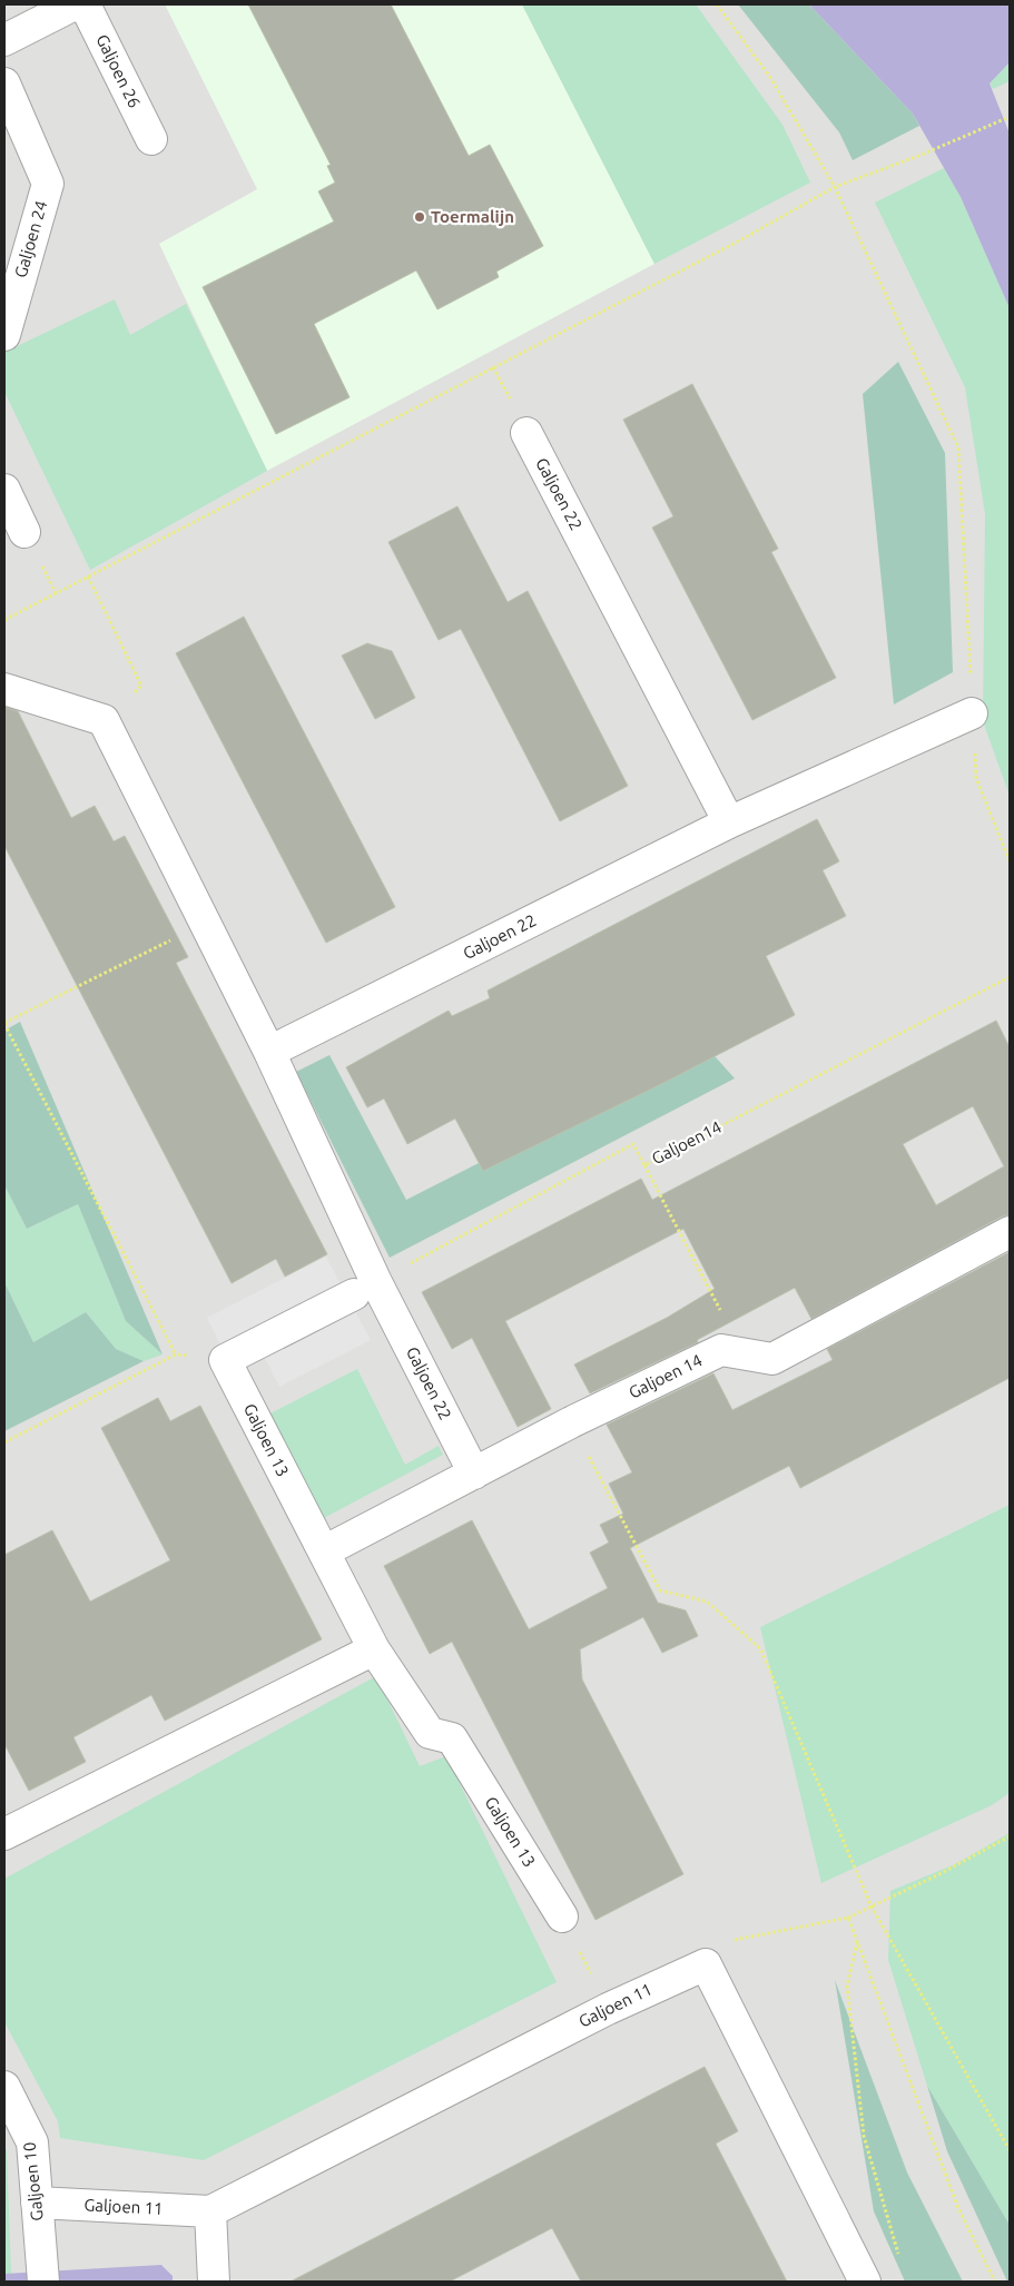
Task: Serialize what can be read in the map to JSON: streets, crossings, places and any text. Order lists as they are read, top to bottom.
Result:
{
  "streets": {
    "street": [
      "Galjoen 26",
      "Galjoen 24",
      "Galjoen 22",
      "Galjoen 14",
      "Galjoen 13",
      "Galjoen 11",
      "Galjoen 10"
    ],
    "path": ["Galjoen14"]
  },
  "crossings": [
    ["Galjoen 22", "Galjoen14"],
    ["Galjoen 22", "Galjoen 14"],
    ["Galjoen 14", "Galjoen 13"],
    ["Galjoen 11", "Galjoen 10"]
  ],
  "places": ["Toermalijn"]
}
